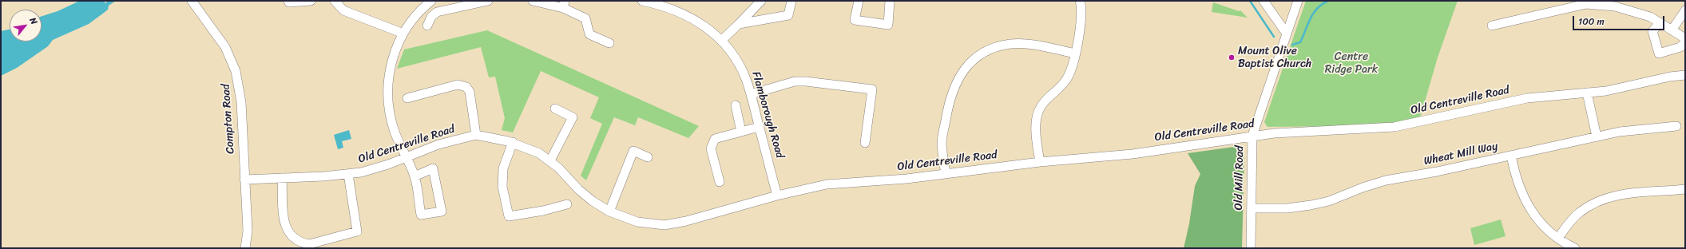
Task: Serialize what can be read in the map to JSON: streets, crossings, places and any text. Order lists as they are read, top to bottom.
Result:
{
  "streets": {
    "street": [
      "Old Centreville Road",
      "Flamborough Road",
      "Compton Road",
      "Wheat Mill Way",
      "Old Mill Road"
    ]
  },
  "crossings": [
    ["Old Centreville Road", "Flamborough Road"],
    ["Old Centreville Road", "Compton Road"],
    ["Old Centreville Road", "Old Mill Road"],
    ["Wheat Mill Way", "Old Mill Road"]
  ],
  "parks": ["Centre Ridge Park"],
  "places": ["Mount Olive Baptist Church"],
  "scale_bar": "100 m",
  "north": "top right"
}
